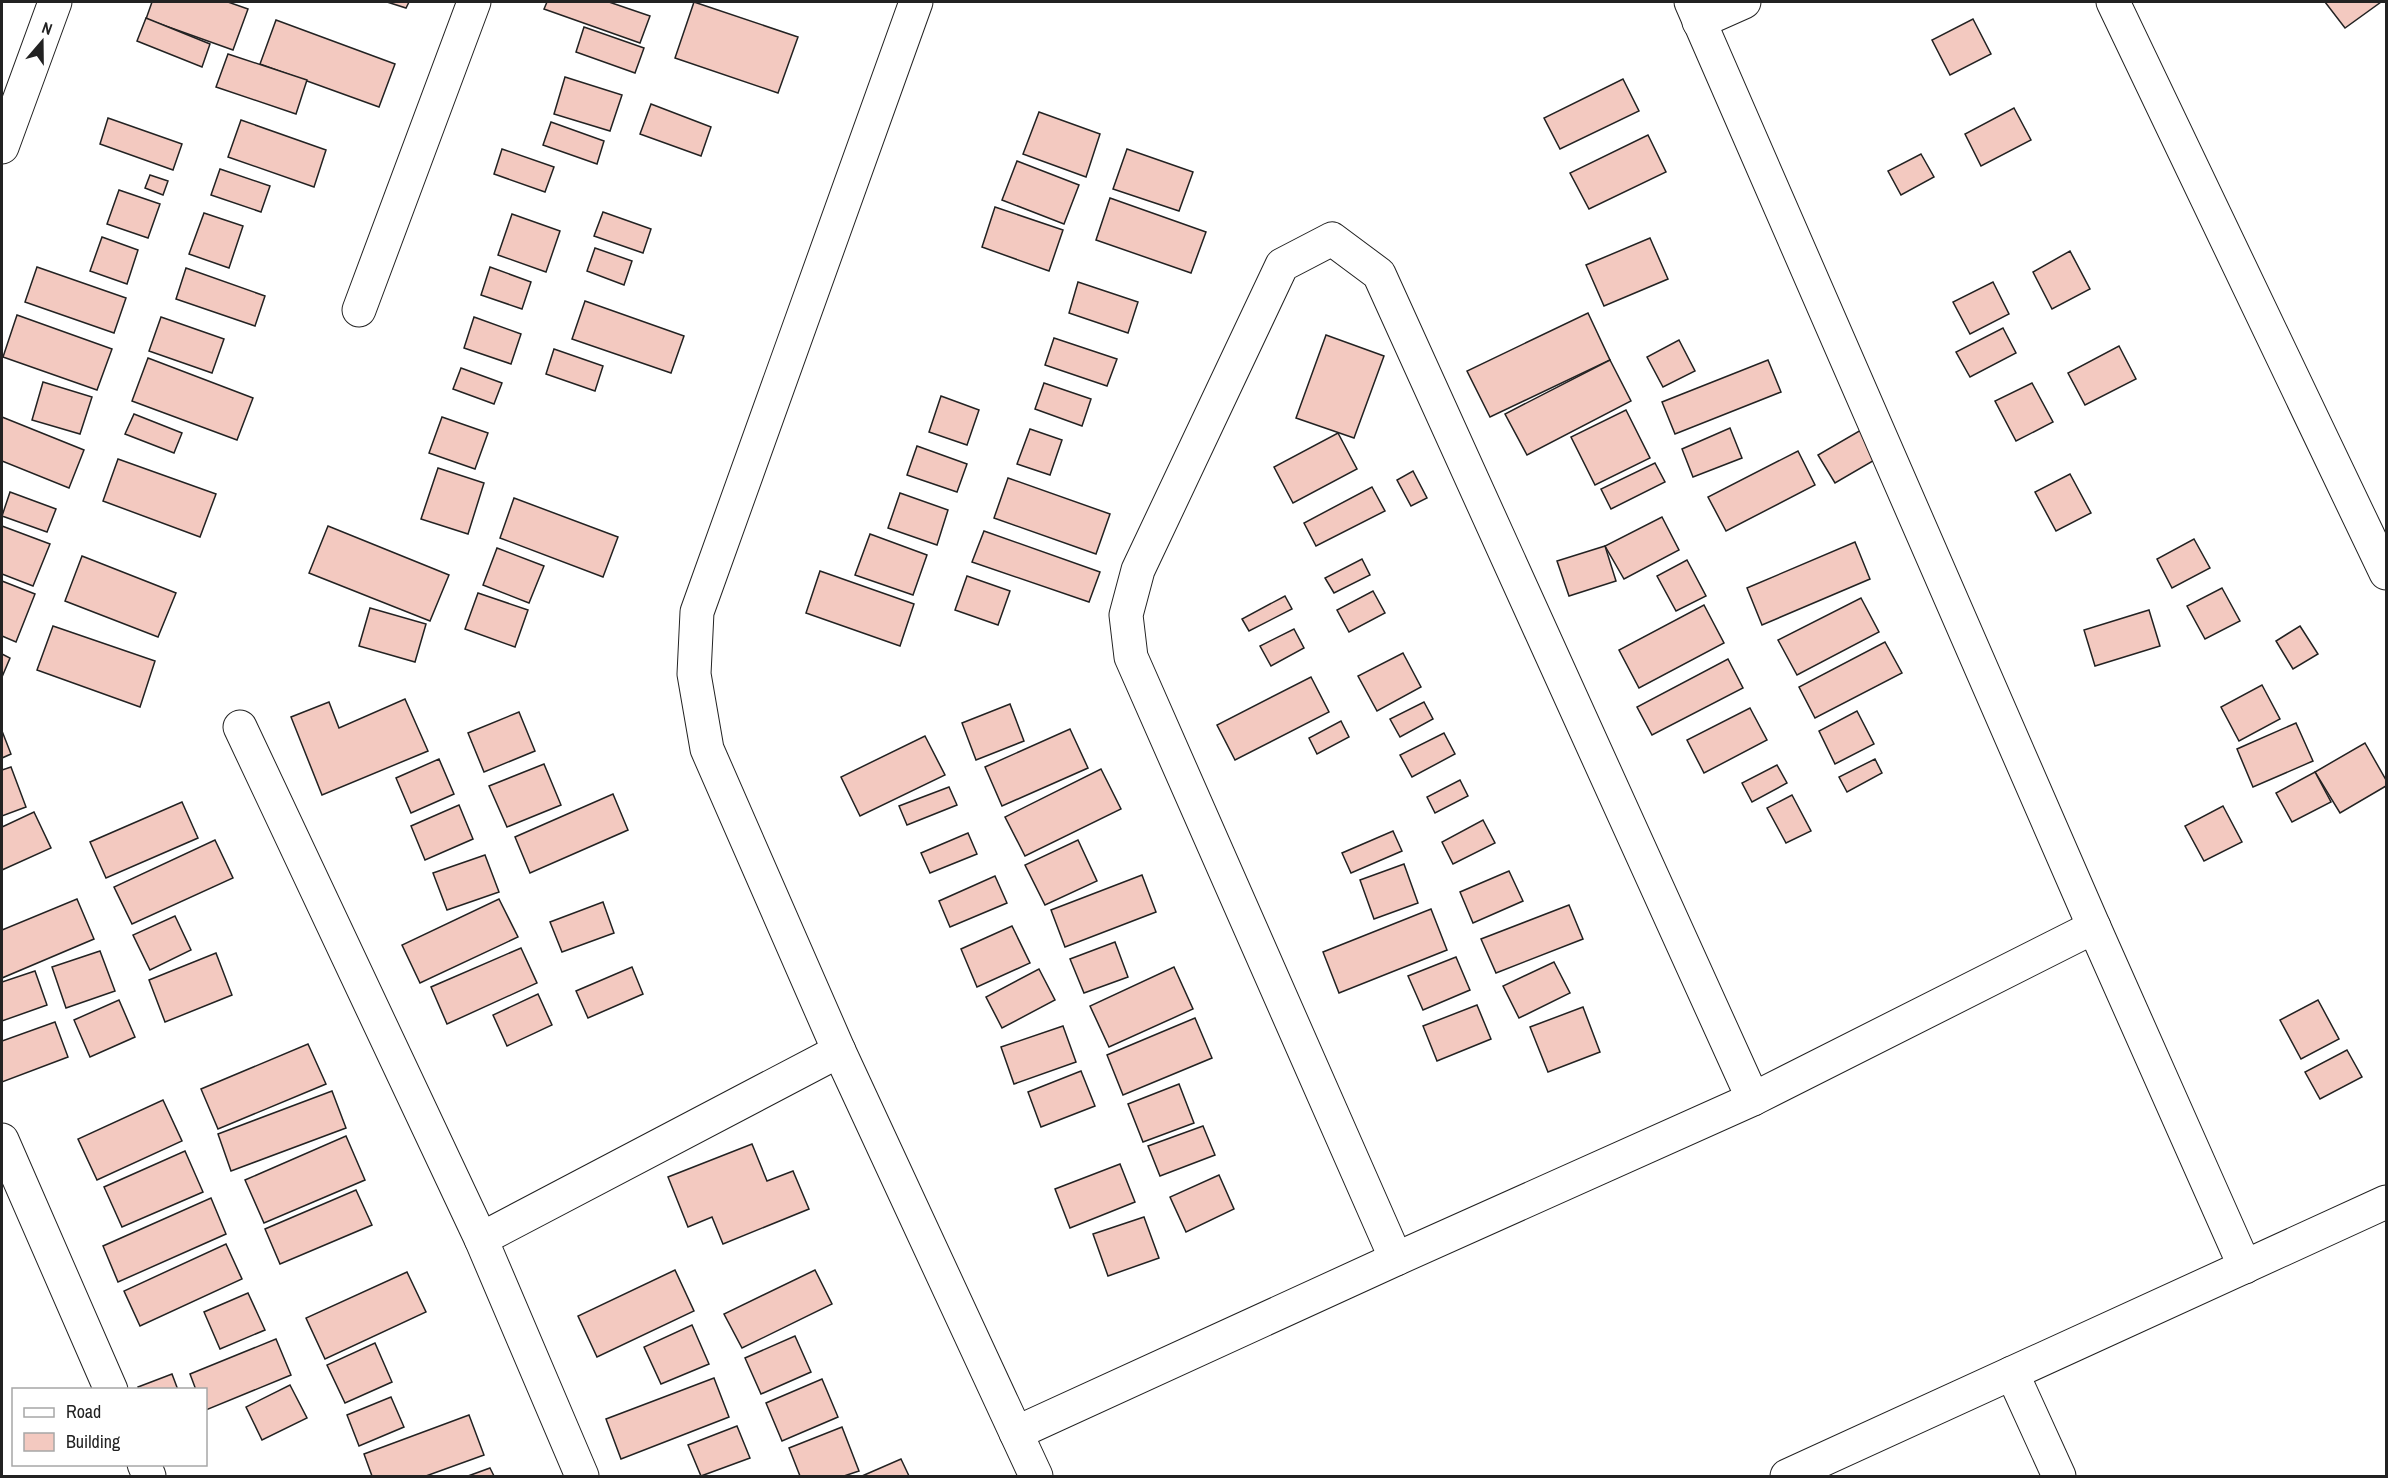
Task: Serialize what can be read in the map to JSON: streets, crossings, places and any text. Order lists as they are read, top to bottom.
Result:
{
  "legend": ["Road", "Building"],
  "north": "top"
}
